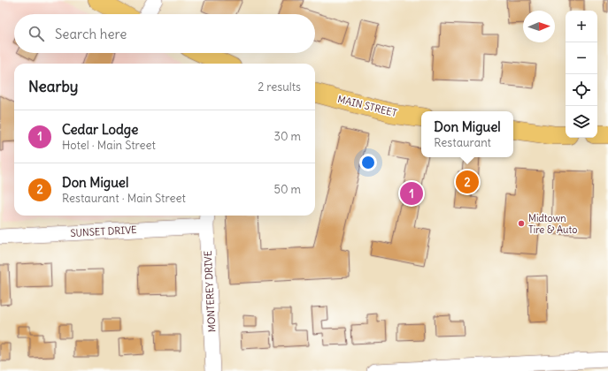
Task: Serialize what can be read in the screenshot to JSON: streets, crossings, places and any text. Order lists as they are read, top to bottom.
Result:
{
  "streets": {
    "main road": ["MAIN STREET"],
    "street": ["SUNSET DRIVE", "MONTEREY DRIVE"]
  },
  "crossings": [
    ["SUNSET DRIVE", "MONTEREY DRIVE"]
  ],
  "places": ["Midtown Tire & Auto"],
  "north": "right",
  "page": {
    "map_buttons": ["+", "−"],
    "search": "Search here",
    "heading": ["Nearby", "2 results"],
    "list": [
      {
        "mark": "1",
        "name": "Cedar Lodge",
        "note": "Hotel · Main Street",
        "value": "30 m"
      },
      {
        "mark": "2",
        "name": "Don Miguel",
        "note": "Restaurant · Main Street",
        "value": "50 m"
      }
    ],
    "popup": ["Don Miguel", "Restaurant"],
    "pins": ["2", "1"]
  }
}
